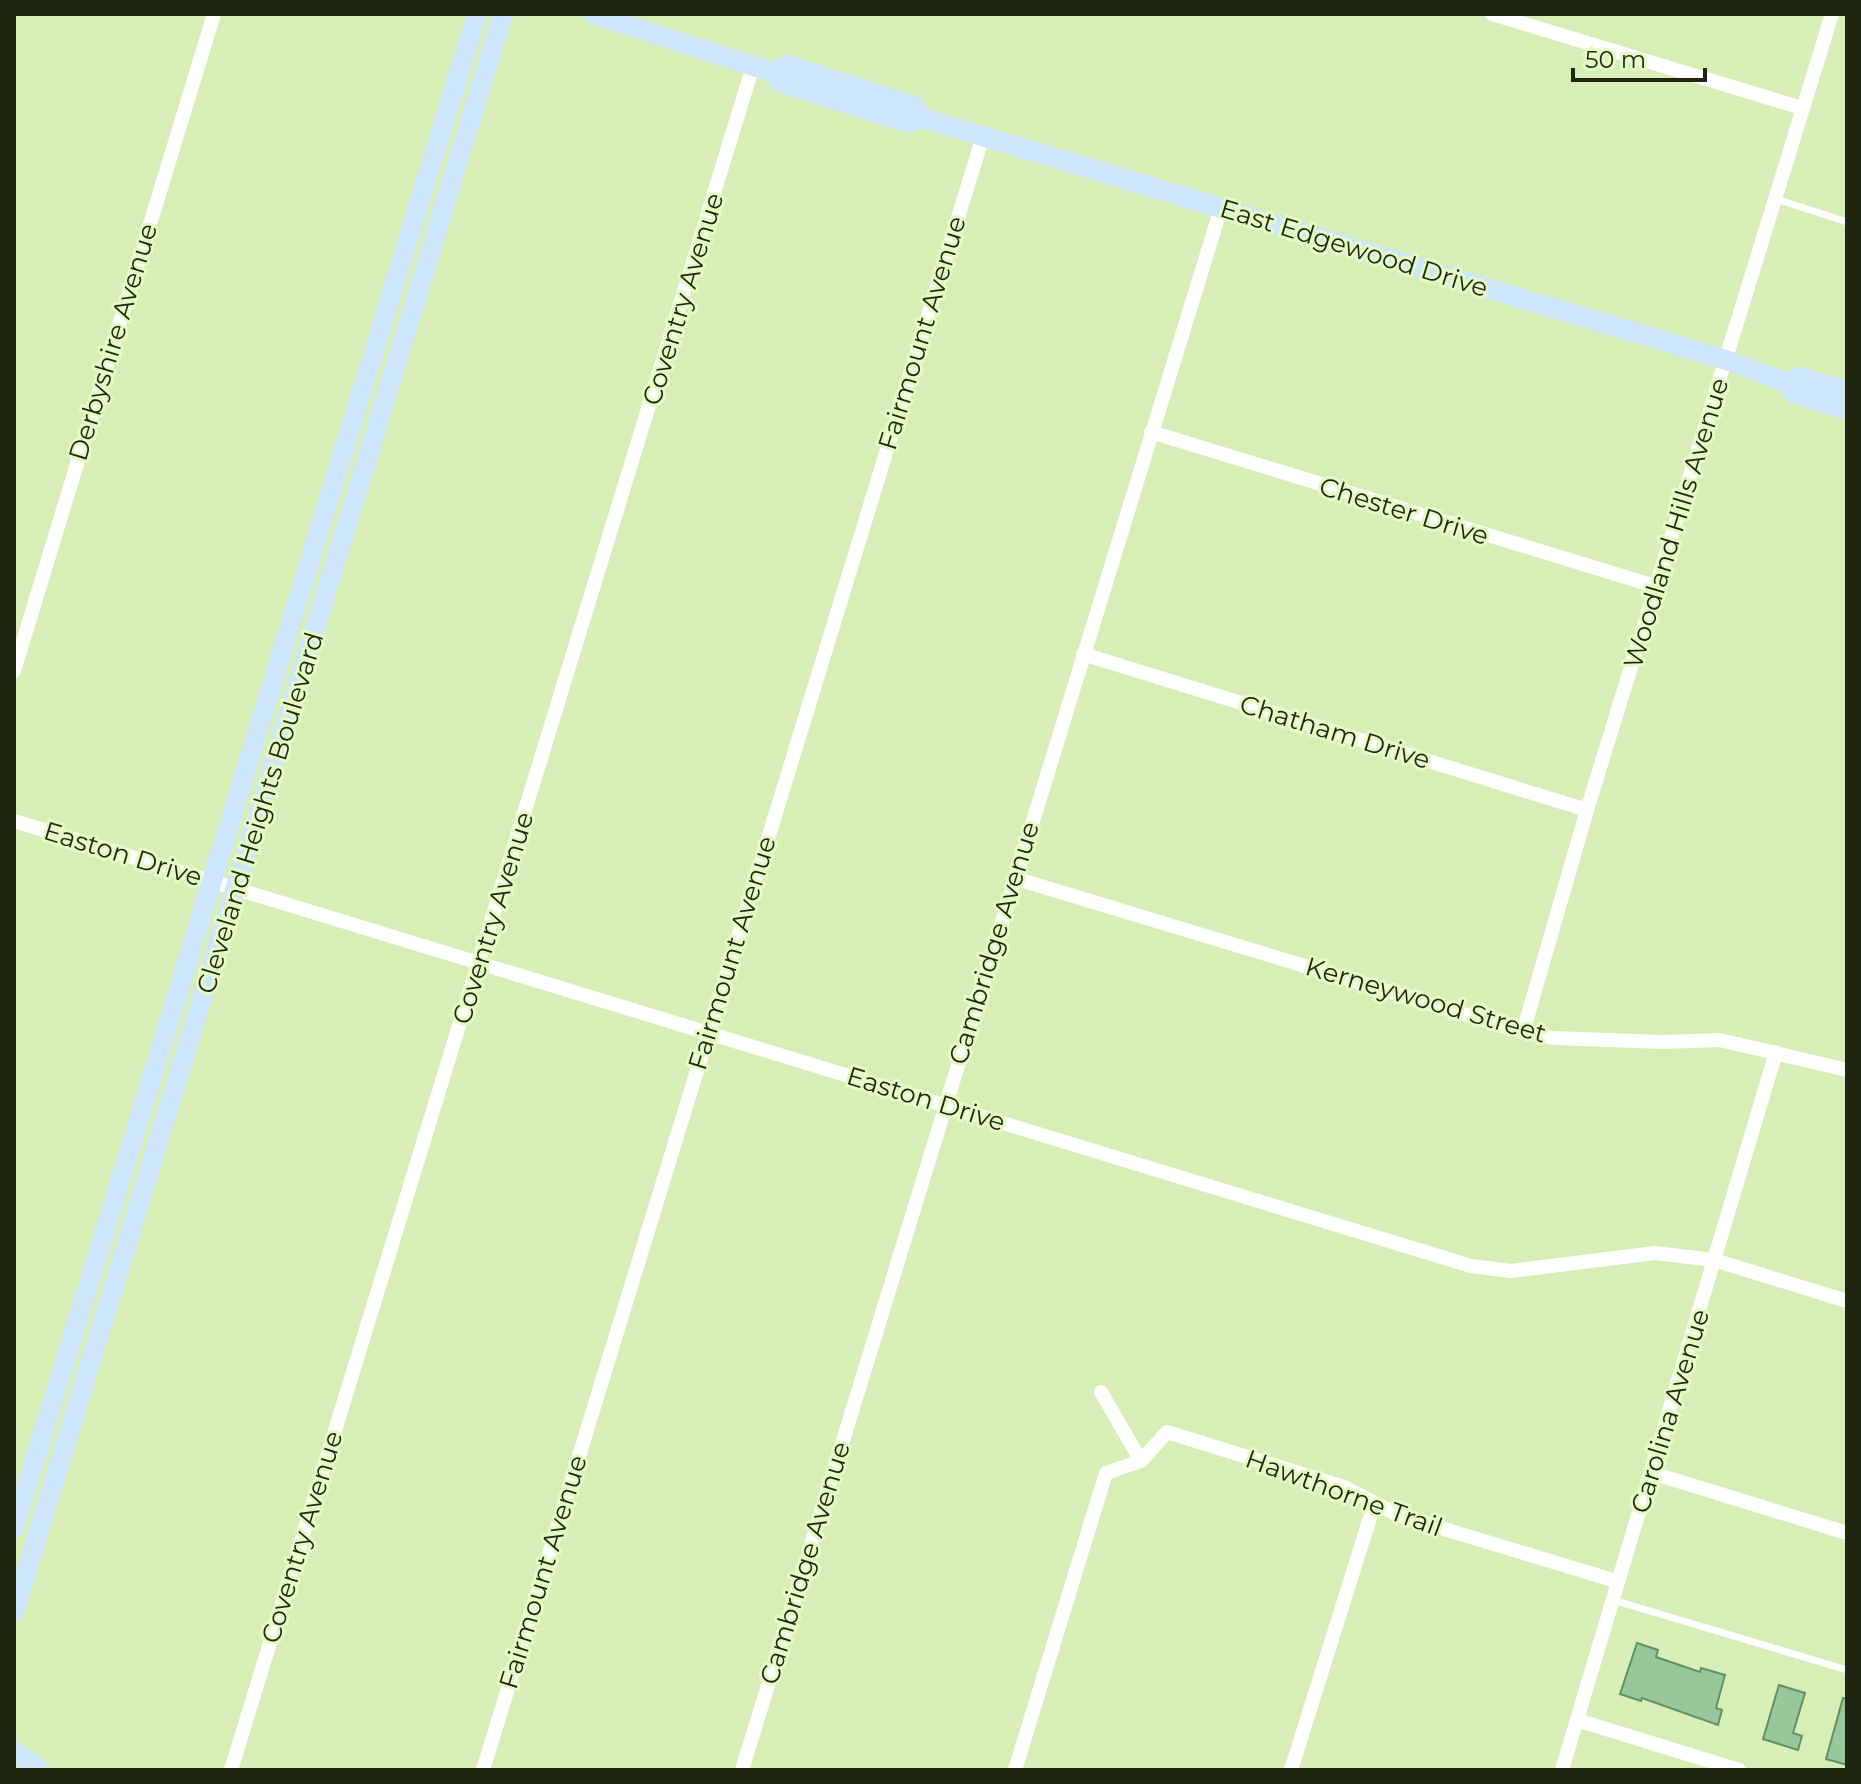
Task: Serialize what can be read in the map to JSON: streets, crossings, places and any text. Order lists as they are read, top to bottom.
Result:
{
  "streets": {
    "street": [
      "East Edgewood Drive",
      "Coventry Avenue",
      "Fairmount Avenue",
      "Derbyshire Avenue",
      "Chester Drive",
      "Woodland Hills Avenue",
      "Chatham Drive",
      "Cleveland Heights Boulevard",
      "Easton Drive",
      "Cambridge Avenue",
      "Kerneywood Street",
      "Carolina Avenue",
      "Hawthorne Trail"
    ]
  },
  "crossings": [
    ["East Edgewood Drive", "Coventry Avenue"],
    ["East Edgewood Drive", "Fairmount Avenue"],
    ["East Edgewood Drive", "Woodland Hills Avenue"],
    ["East Edgewood Drive", "Cambridge Avenue"],
    ["Coventry Avenue", "Easton Drive"],
    ["Fairmount Avenue", "Easton Drive"],
    ["Chester Drive", "Woodland Hills Avenue"],
    ["Chester Drive", "Cambridge Avenue"],
    ["Woodland Hills Avenue", "Chatham Drive"],
    ["Woodland Hills Avenue", "Kerneywood Street"],
    ["Chatham Drive", "Cambridge Avenue"],
    ["Cleveland Heights Boulevard", "Easton Drive"],
    ["Easton Drive", "Cambridge Avenue"],
    ["Easton Drive", "Carolina Avenue"],
    ["Cambridge Avenue", "Kerneywood Street"],
    ["Kerneywood Street", "Carolina Avenue"],
    ["Carolina Avenue", "Hawthorne Trail"]
  ],
  "scale_bar": "50 m"
}
